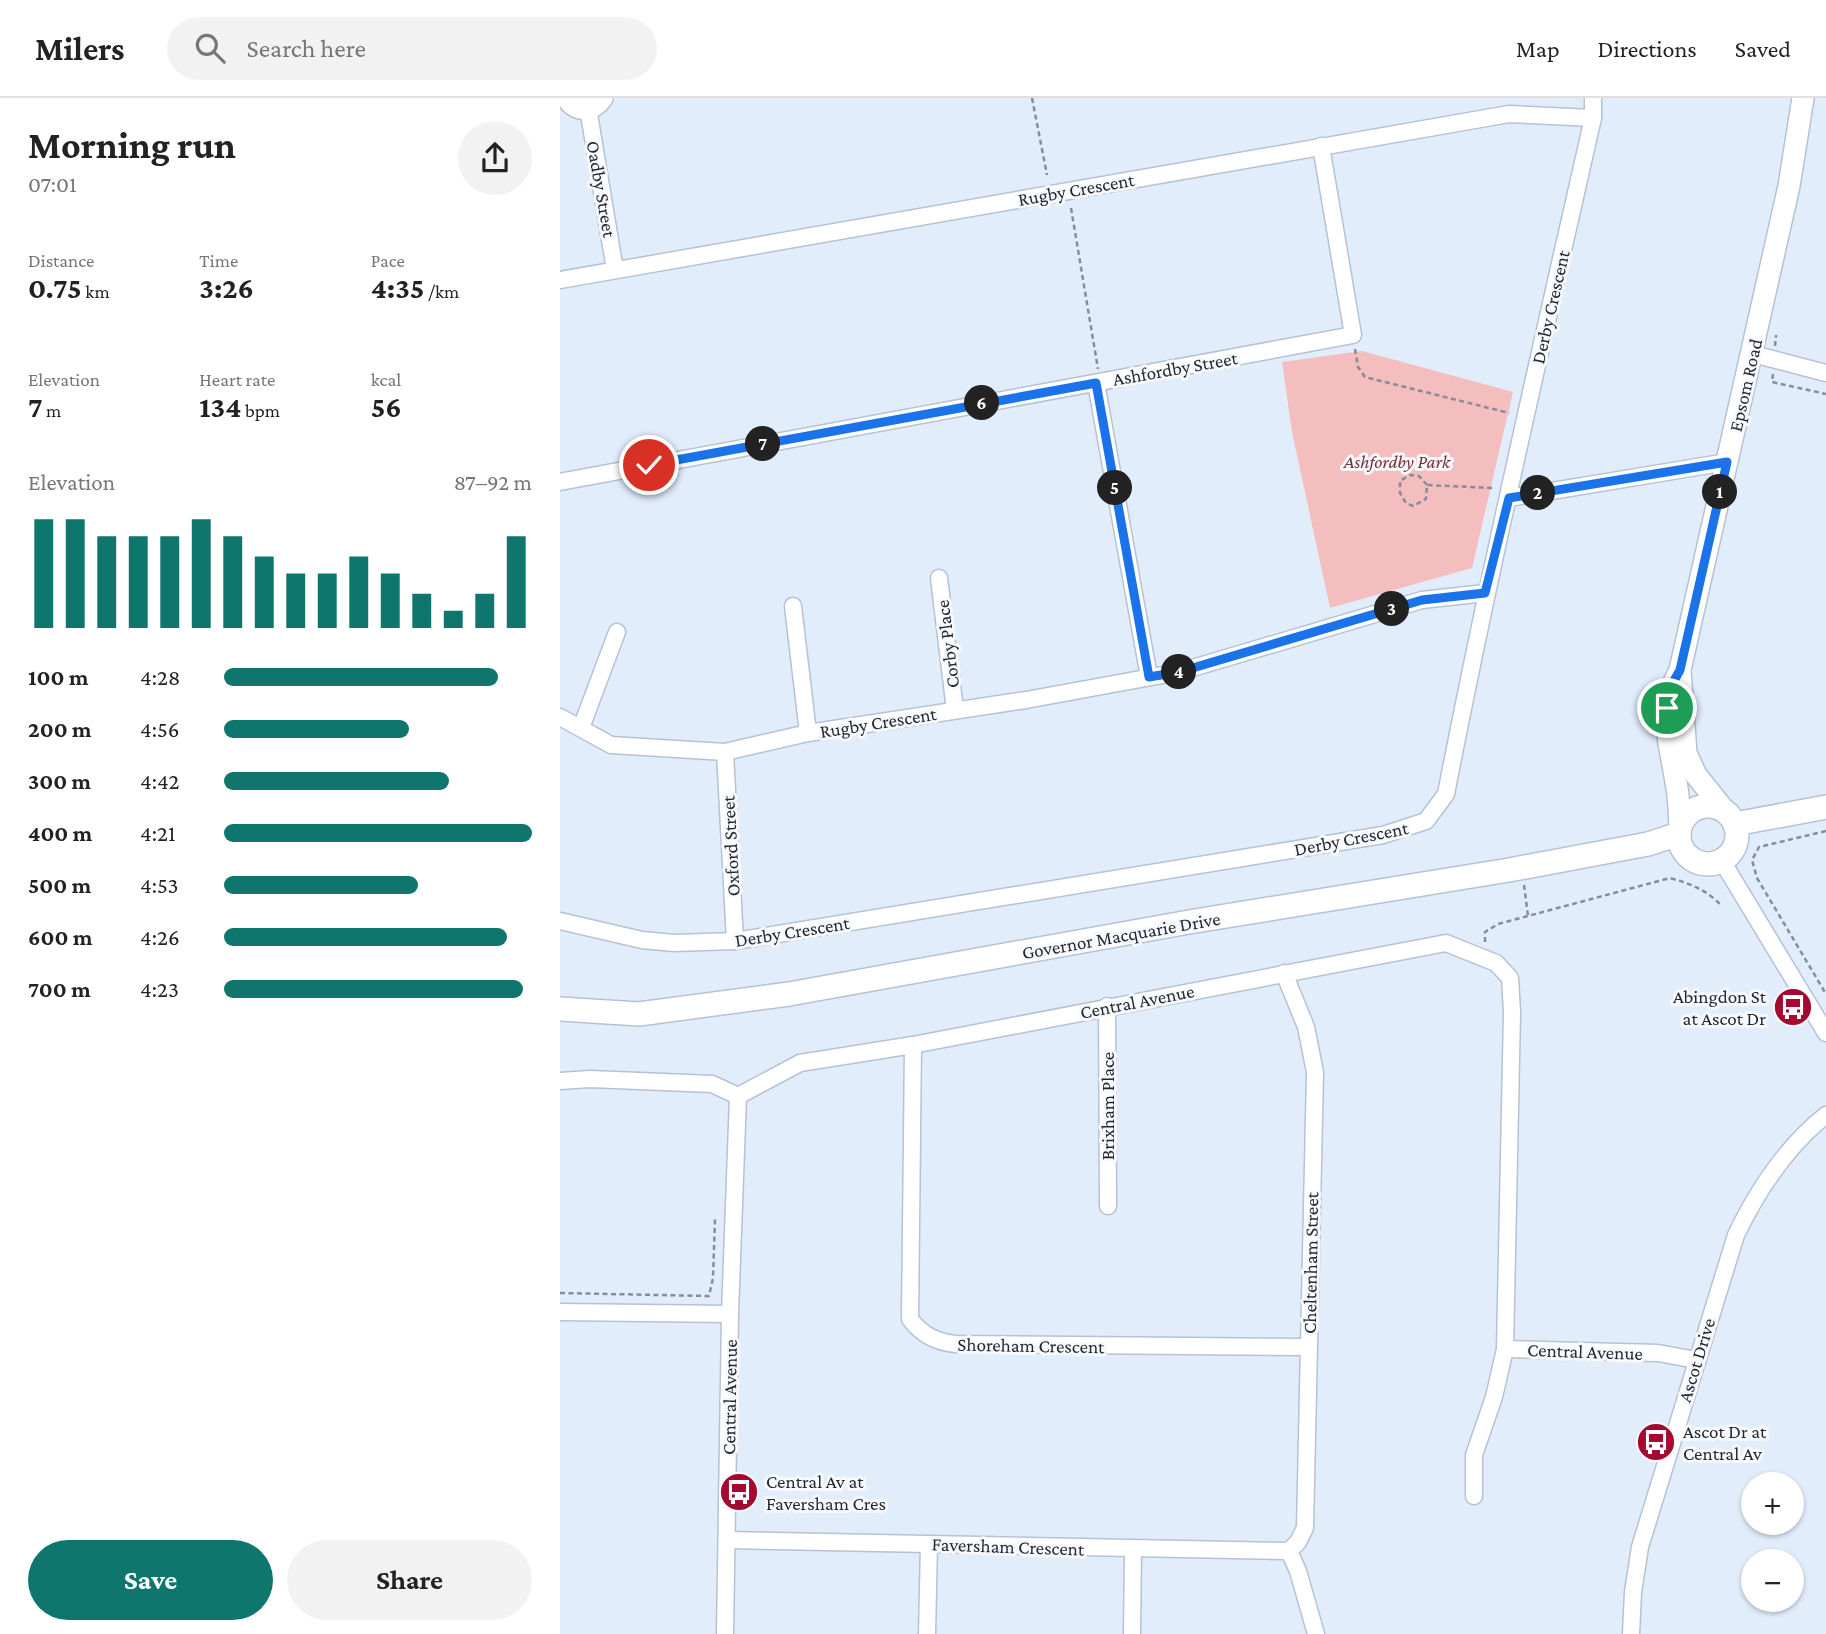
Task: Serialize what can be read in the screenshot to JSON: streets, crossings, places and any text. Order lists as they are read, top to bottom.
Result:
{
  "streets": {
    "main road": ["Governor Macquarie Drive"],
    "street": [
      "Oadby Street",
      "Rugby Crescent",
      "Derby Crescent",
      "Ashfordby Street",
      "Epsom Road",
      "Corby Place",
      "Oxford Street",
      "Central Avenue",
      "Brixham Place",
      "Cheltenham Street",
      "Shoreham Crescent",
      "Ascot Drive",
      "Faversham Crescent"
    ]
  },
  "crossings": [
    ["Oadby Street", "Rugby Crescent"],
    ["Rugby Crescent", "Derby Crescent"],
    ["Rugby Crescent", "Corby Place"],
    ["Rugby Crescent", "Oxford Street"],
    ["Derby Crescent", "Oxford Street"],
    ["Epsom Road", "Governor Macquarie Drive"],
    ["Central Avenue", "Brixham Place"],
    ["Central Avenue", "Cheltenham Street"],
    ["Central Avenue", "Shoreham Crescent"],
    ["Central Avenue", "Ascot Drive"],
    ["Central Avenue", "Faversham Crescent"],
    ["Cheltenham Street", "Shoreham Crescent"],
    ["Cheltenham Street", "Faversham Crescent"]
  ],
  "parks": ["Ashfordby Park"],
  "places": {
    "bus stop": ["Abingdon St at Ascot Dr", "Ascot Dr at Central Av", "Central Av at Faversham Cres"]
  },
  "page": {
    "header": "Milers",
    "search": "Search here",
    "nav": ["Map", "Directions", "Saved"],
    "heading": ["Morning run", "07:01"],
    "stats": [
      ["Distance", "0.75 km"],
      ["Time", "3:26"],
      ["Pace", "4:35 /km"],
      ["Elevation", "7 m"],
      ["Heart rate", "134 bpm"],
      ["kcal", "56"]
    ],
    "pins": [
      "6",
      "7",
      "5",
      "1",
      "2",
      "3",
      "4"
    ],
    "chart": ["Elevation", "87–92 m"],
    "list": [
      {
        "name": "100 m",
        "note": "4:28"
      },
      {
        "name": "200 m",
        "note": "4:56"
      },
      {
        "name": "300 m",
        "note": "4:42"
      },
      {
        "name": "400 m",
        "note": "4:21"
      },
      {
        "name": "500 m",
        "note": "4:53"
      },
      {
        "name": "600 m",
        "note": "4:26"
      },
      {
        "name": "700 m",
        "note": "4:23"
      }
    ],
    "map_buttons": ["+", "−"],
    "buttons": ["Save", "Share"]
  }
}
